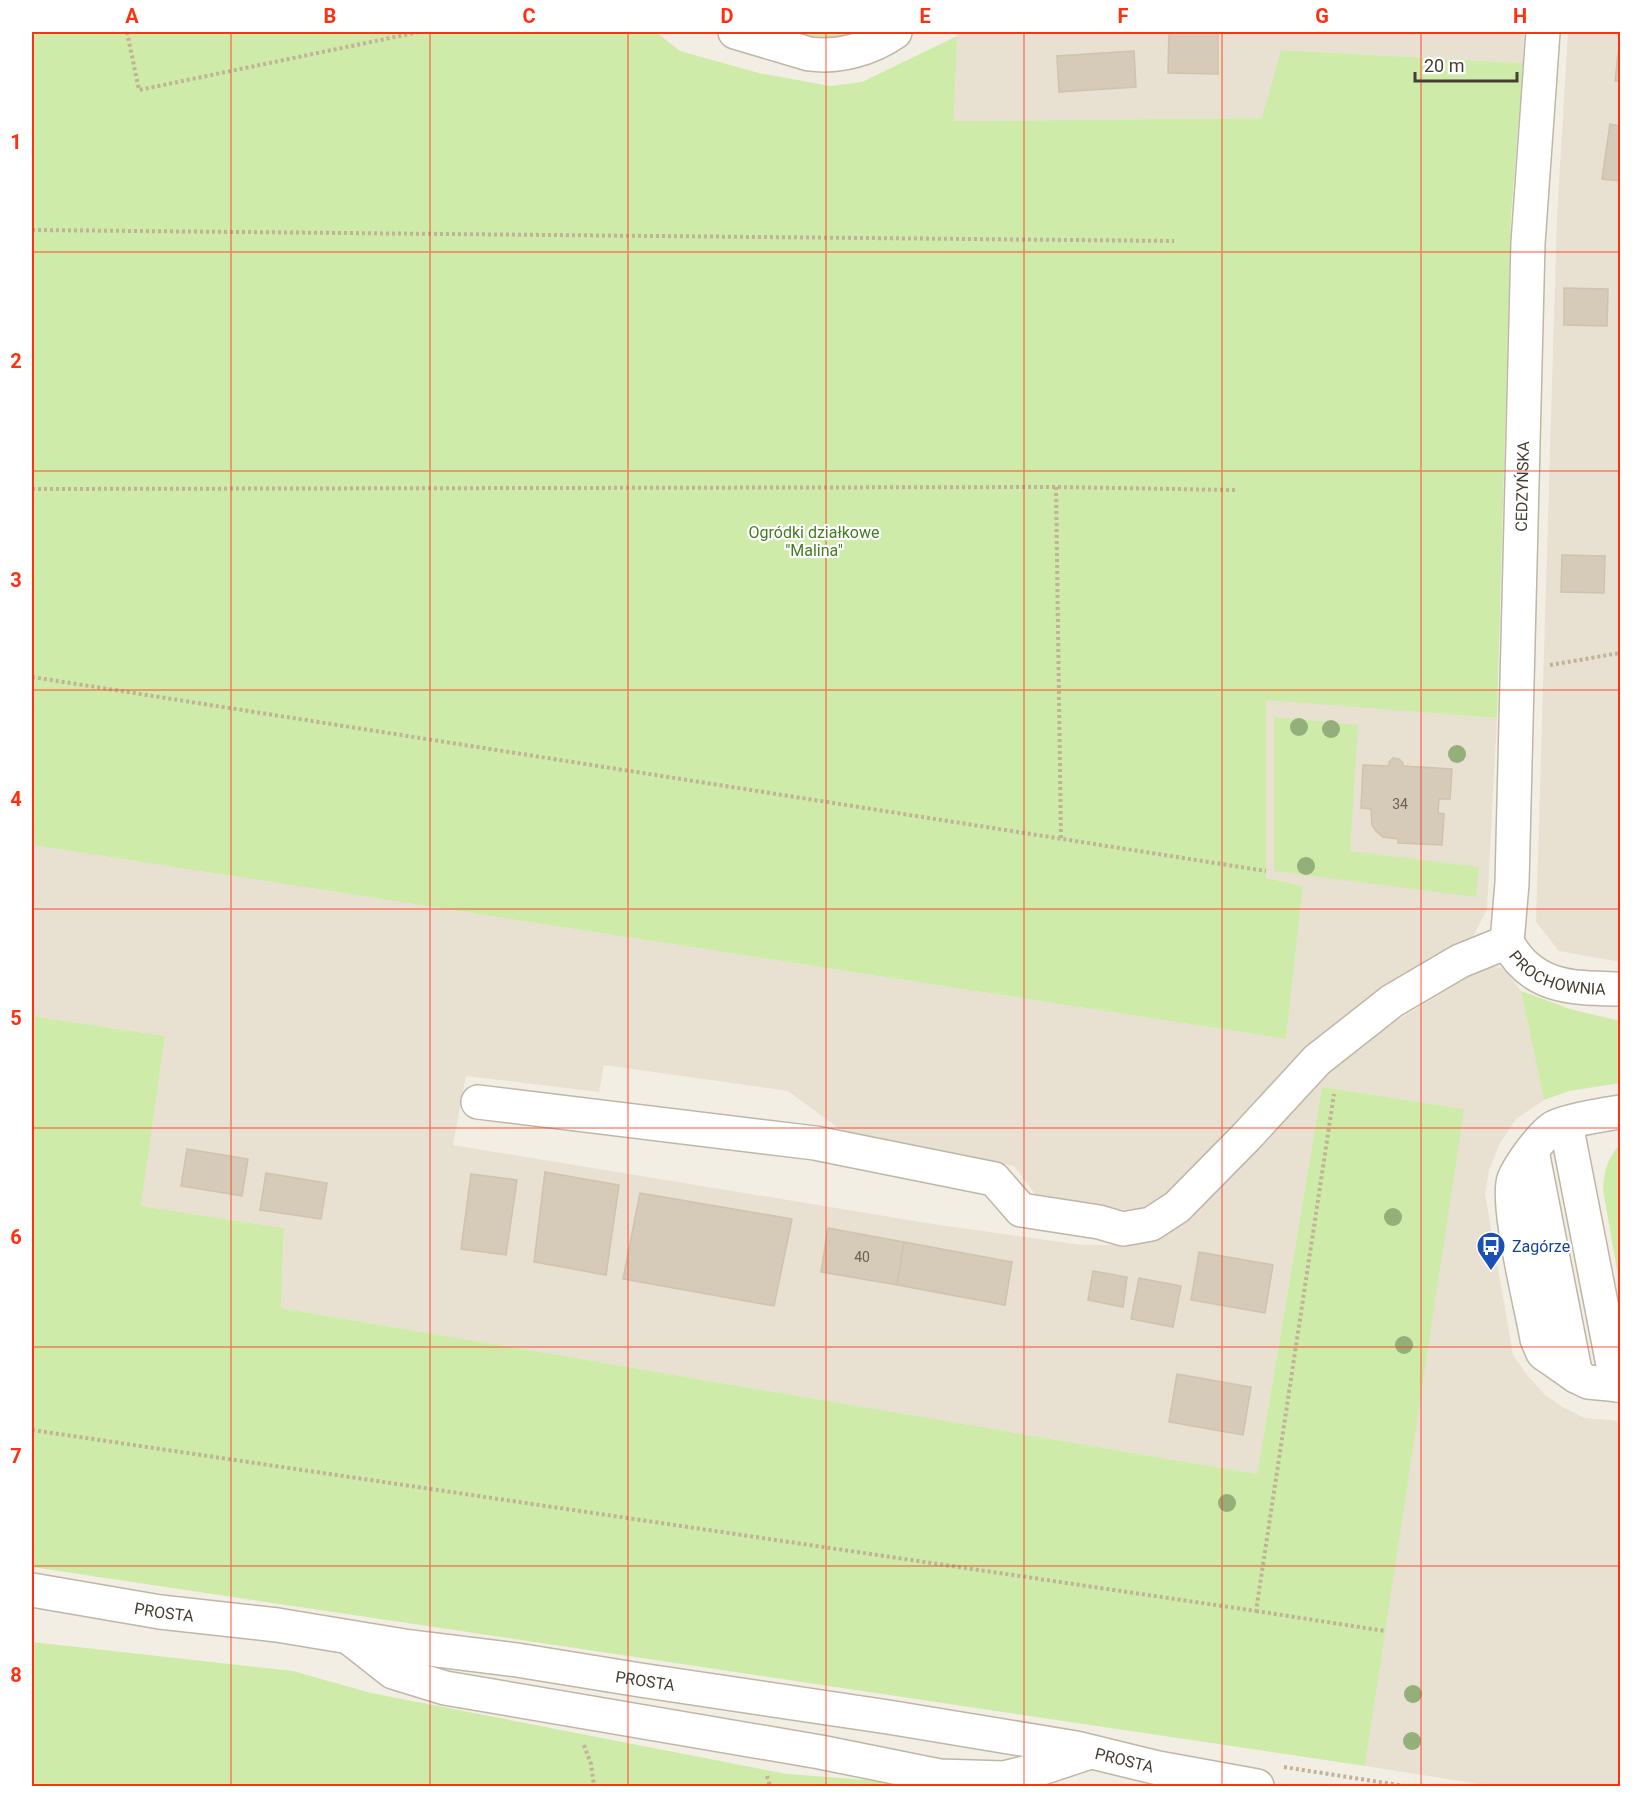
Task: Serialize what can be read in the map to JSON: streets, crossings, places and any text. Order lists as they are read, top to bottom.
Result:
{
  "streets": {
    "street": ["CEDZYŃSKA", "PROCHOWNIA", "PROSTA"]
  },
  "crossings": [
    ["CEDZYŃSKA", "PROCHOWNIA"]
  ],
  "parks": ["Ogródki działkowe \"Malina\""],
  "places": {
    "bus stop": ["Zagórze"]
  },
  "house_numbers": ["34", "40"],
  "scale_bar": "20 m",
  "grid": {
    "columns": [
      "A",
      "B",
      "C",
      "D",
      "E",
      "F",
      "G",
      "H"
    ],
    "rows": [
      "1",
      "2",
      "3",
      "4",
      "5",
      "6",
      "7",
      "8"
    ]
  }
}
